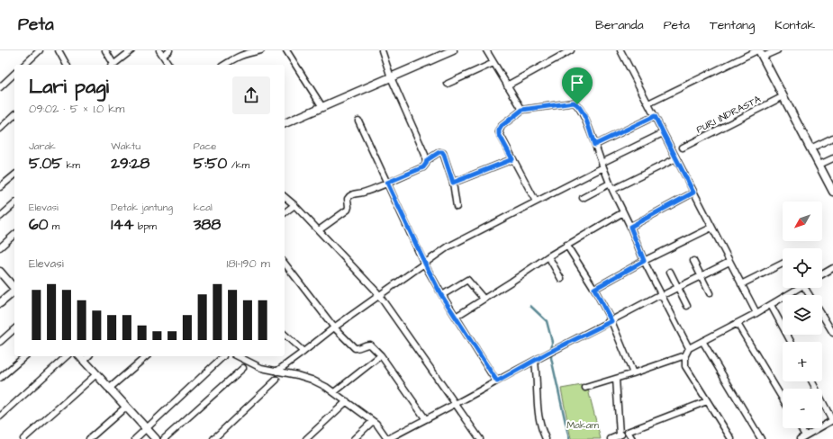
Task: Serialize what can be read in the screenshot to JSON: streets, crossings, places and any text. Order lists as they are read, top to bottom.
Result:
{
  "streets": {
    "street": ["PURI INDRASTA"]
  },
  "parks": ["Makam"],
  "north": "bottom left",
  "page": {
    "header": "Peta",
    "nav": [
      "Beranda",
      "Peta",
      "Tentang",
      "Kontak"
    ],
    "heading": ["Lari pagi", "09:02 · 5 × 1.0 km"],
    "stats": [
      ["Jarak", "5.05 km"],
      ["Waktu", "29:28"],
      ["Pace", "5:50 /km"],
      ["Elevasi", "60 m"],
      ["Detak jantung", "144 bpm"],
      ["kcal", "388"]
    ],
    "map_buttons": ["+", "−"],
    "chart": ["Elevasi", "181–190 m"]
  }
}
